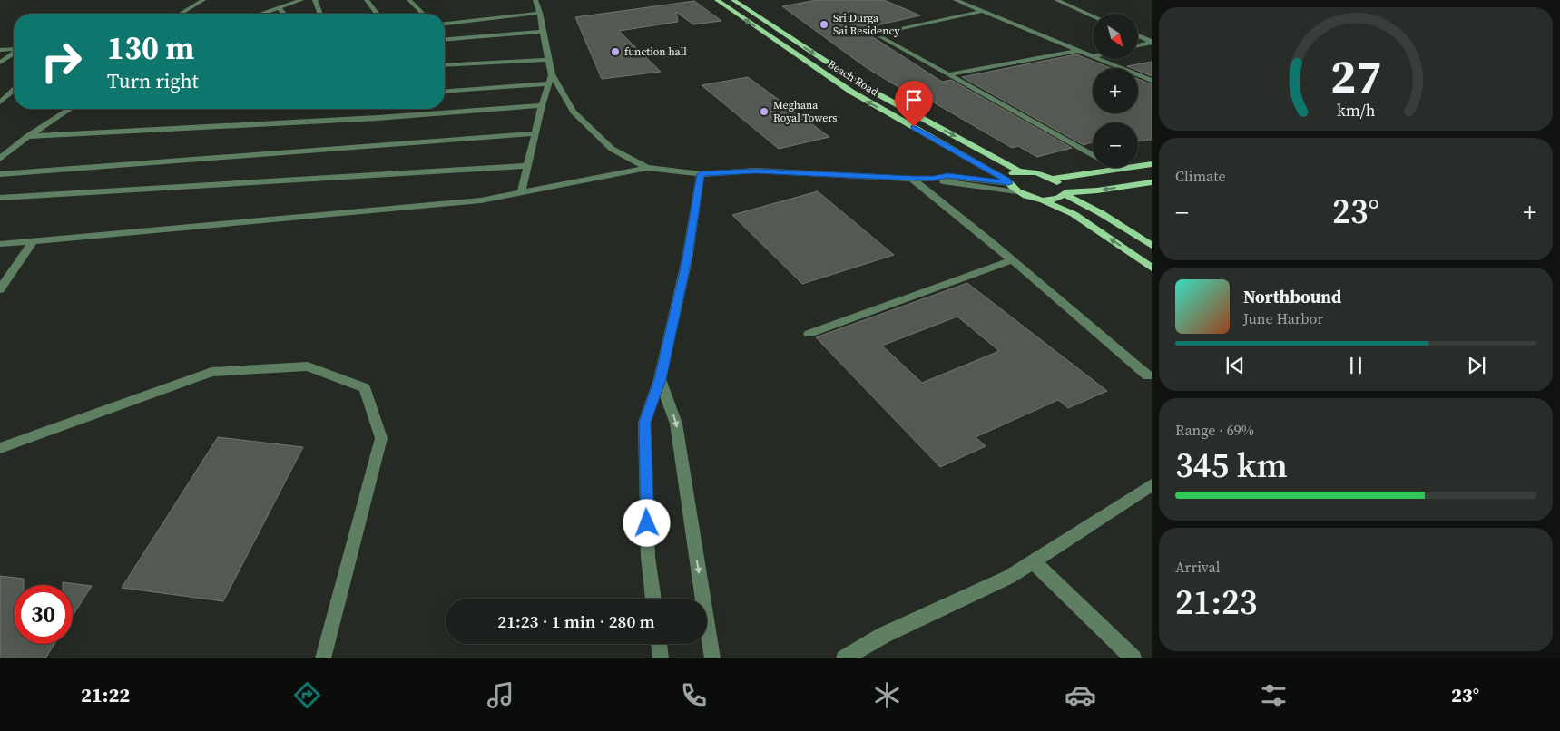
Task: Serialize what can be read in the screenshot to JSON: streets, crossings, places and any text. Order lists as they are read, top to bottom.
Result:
{
  "streets": {
    "main road": ["Beach Road"]
  },
  "places": ["Sri Durga Sai Residency", "function hall", "Meghana Royal Towers"],
  "north": "bottom right",
  "page": {
    "map_buttons": ["+", "−"],
    "turn": ["130 m", "Turn right"],
    "tile": [
      "Climate",
      ["Range · 69%", "345 km"],
      ["Arrival", "21:23"]
    ],
    "heat": ["−", "23°", "+"],
    "song": ["Northbound", "June Harbor"],
    "limit": "30",
    "trip": "21:23 · 1 min · 280 m",
    "tabs": ["21:22", "23°"],
    "gauge": ["27", "km/h"]
  }
}
